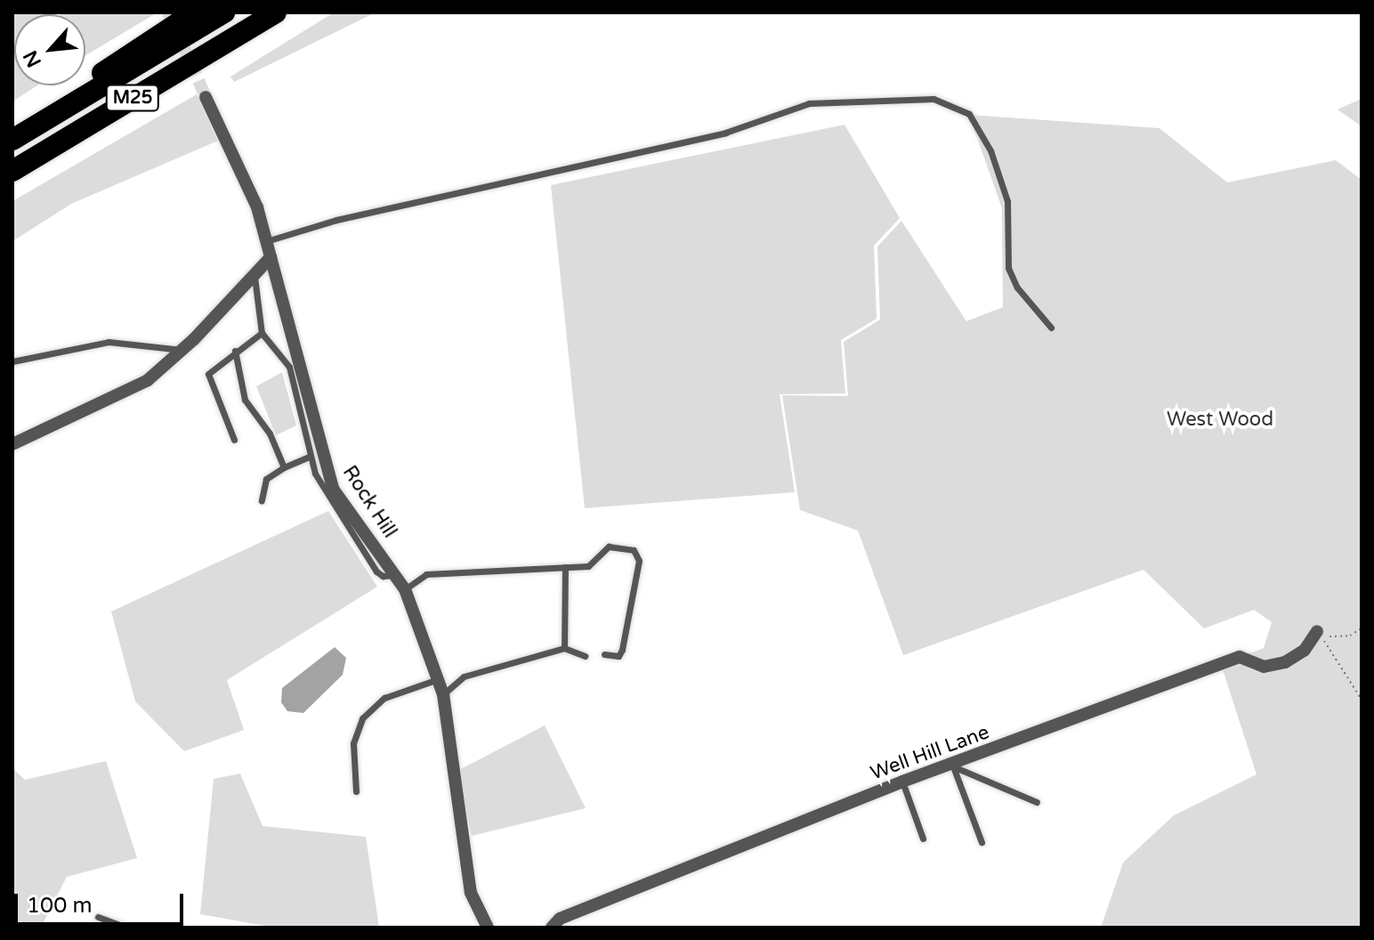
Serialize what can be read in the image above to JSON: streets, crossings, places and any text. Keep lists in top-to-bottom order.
{
  "streets": {
    "highway": ["M25"],
    "street": ["Rock Hill", "Well Hill Lane"]
  },
  "parks": ["West Wood"],
  "scale_bar": "100 m",
  "north": "bottom left"
}
